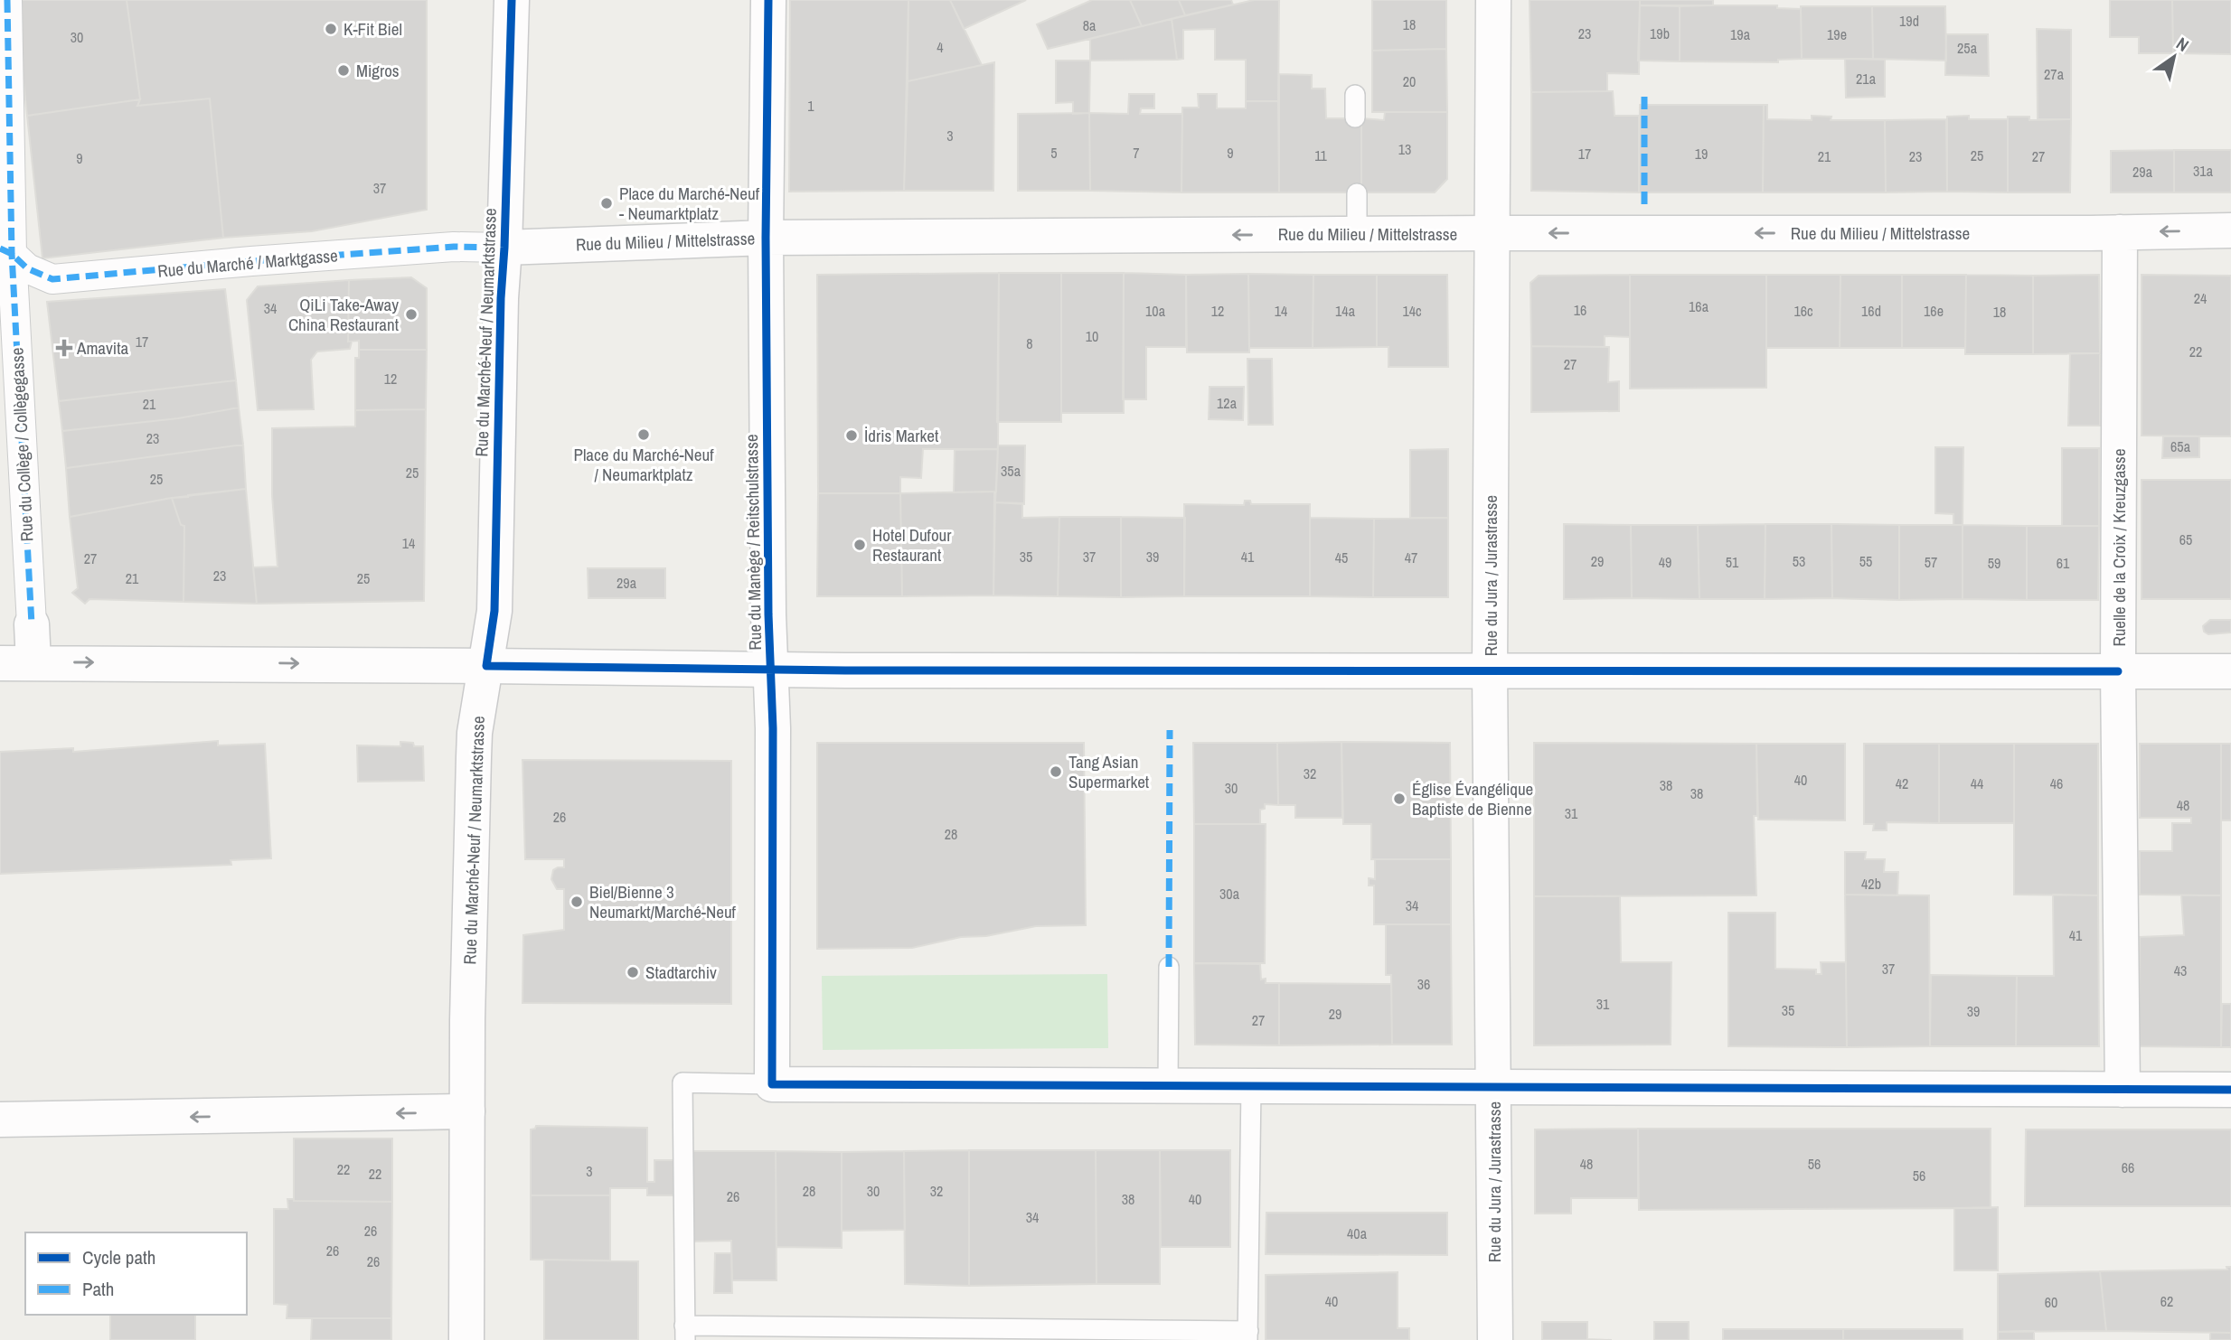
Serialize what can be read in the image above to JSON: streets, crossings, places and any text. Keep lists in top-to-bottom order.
{
  "streets": {
    "street": [
      "Rue du Milieu / Mittelstrasse",
      "Rue du Marché / Marktgasse",
      "Rue du Marché-Neuf / Neumarktstrasse",
      "Rue du Collège / Collègegasse",
      "Rue du Manège / Reitschulstrasse",
      "Ruelle de la Croix / Kreuzgasse",
      "Rue du Jura / Jurastrasse"
    ]
  },
  "crossings": [
    ["Rue du Milieu / Mittelstrasse", "Rue du Marché / Marktgasse"],
    ["Rue du Milieu / Mittelstrasse", "Rue du Marché-Neuf / Neumarktstrasse"],
    ["Rue du Milieu / Mittelstrasse", "Rue du Manège / Reitschulstrasse"],
    ["Rue du Milieu / Mittelstrasse", "Ruelle de la Croix / Kreuzgasse"],
    ["Rue du Milieu / Mittelstrasse", "Rue du Jura / Jurastrasse"],
    ["Rue du Marché / Marktgasse", "Rue du Marché-Neuf / Neumarktstrasse"],
    ["Rue du Marché / Marktgasse", "Rue du Collège / Collègegasse"]
  ],
  "one_way": ["Rue du Milieu / Mittelstrasse"],
  "places": {
    "other": [
      "K-Fit Biel",
      "Migros",
      "Place du Marché-Neuf - Neumarktplatz",
      "QiLi Take-Away China Restaurant",
      "Place du Marché-Neuf / Neumarktplatz",
      "İdris Market",
      "Hotel Dufour Restaurant",
      "Tang Asian Supermarket",
      "Église Évangélique Baptiste de Bienne",
      "Biel/Bienne 3 Neumarkt/Marché-Neuf",
      "Stadtarchiv"
    ],
    "health": ["Amavita"]
  },
  "house_numbers": [
    "19d",
    "18",
    "8a",
    "23",
    "19b",
    "19a",
    "19e",
    "30",
    "4",
    "25a",
    "27a",
    "21a",
    "20",
    "1",
    "3",
    "13",
    "5",
    "7",
    "9",
    "17",
    "19",
    "11",
    "25",
    "21",
    "23",
    "27",
    "9",
    "31a",
    "29a",
    "37",
    "24",
    "16a",
    "34",
    "16",
    "10a",
    "12",
    "14",
    "14a",
    "14c",
    "16c",
    "16d",
    "16e",
    "18",
    "10",
    "17",
    "8",
    "22",
    "27",
    "12",
    "12a",
    "21",
    "23",
    "65a",
    "35a",
    "25",
    "25",
    "65",
    "14",
    "35",
    "37",
    "39",
    "41",
    "45",
    "47",
    "27",
    "29",
    "53",
    "55",
    "49",
    "51",
    "57",
    "59",
    "61",
    "23",
    "21",
    "25",
    "29a",
    "32",
    "40",
    "42",
    "44",
    "46",
    "38",
    "30",
    "38",
    "48",
    "31",
    "26",
    "28",
    "42b",
    "30a",
    "34",
    "41",
    "37",
    "43",
    "36",
    "31",
    "35",
    "39",
    "29",
    "27",
    "48",
    "56",
    "66",
    "22",
    "3",
    "22",
    "56",
    "28",
    "30",
    "32",
    "26",
    "38",
    "40",
    "34",
    "26",
    "40a",
    "26",
    "26",
    "40",
    "62",
    "60"
  ],
  "legend": ["Cycle path", "Path"],
  "north": "top right"
}
